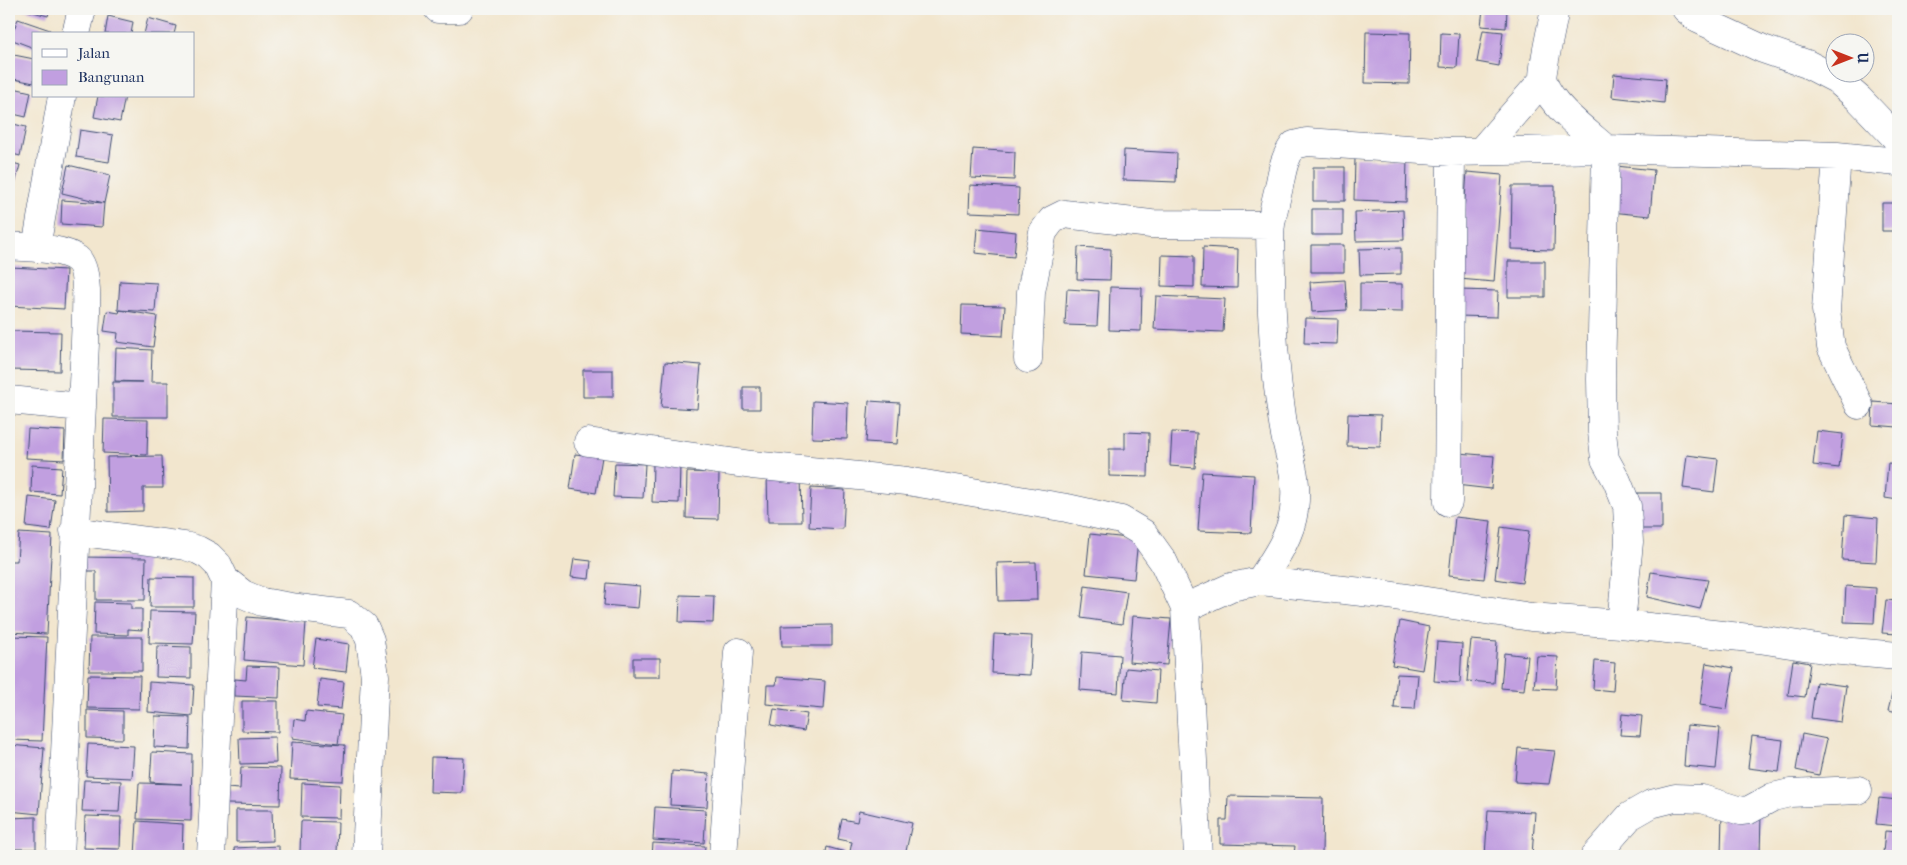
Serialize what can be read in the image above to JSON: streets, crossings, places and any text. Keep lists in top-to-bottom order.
{
  "legend": ["Jalan", "Bangunan"],
  "north": "right"
}
